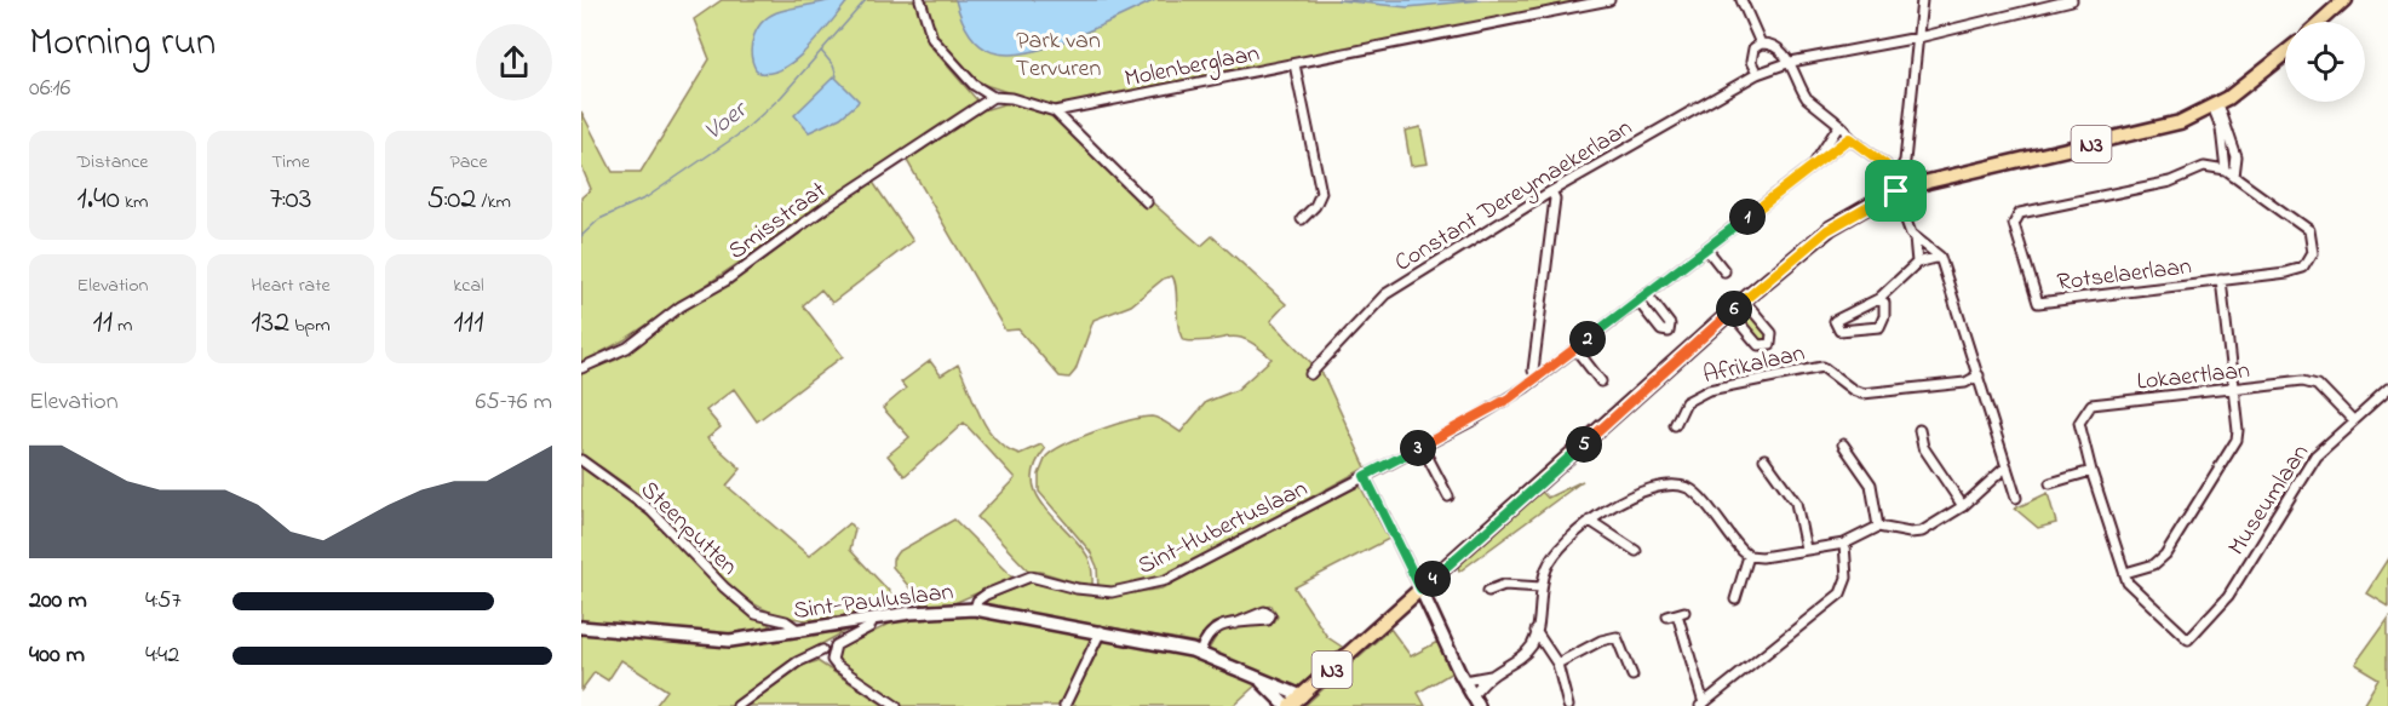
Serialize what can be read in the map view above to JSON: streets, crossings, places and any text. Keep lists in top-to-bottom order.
{
  "streets": {
    "main road": ["N3"],
    "street": [
      "Molenberglaan",
      "Constant Dereymaekerlaan",
      "Smisstraat",
      "Rotselaerlaan",
      "Afrikalaan",
      "Lokaertlaan",
      "Museumlaan",
      "Sint-Hubertuslaan",
      "Steenputten",
      "Sint-Pauluslaan"
    ]
  },
  "crossings": [
    ["N3", "Sint-Pauluslaan"],
    ["Lokaertlaan", "Museumlaan"],
    ["Sint-Hubertuslaan", "Sint-Pauluslaan"],
    ["Steenputten", "Sint-Pauluslaan"]
  ],
  "water": ["Voer"],
  "parks": ["Park van Tervuren"],
  "page": {
    "heading": ["Morning run", "06:16"],
    "stats": [
      ["Distance", "1.40 km"],
      ["Time", "7:03"],
      ["Pace", "5:02 /km"],
      ["Elevation", "11 m"],
      ["Heart rate", "132 bpm"],
      ["kcal", "111"]
    ],
    "pins": [
      "1",
      "6",
      "2",
      "5",
      "3",
      "4"
    ],
    "chart": ["Elevation", "65–76 m"],
    "list": [
      {
        "name": "200 m",
        "note": "4:57"
      },
      {
        "name": "400 m",
        "note": "4:42"
      }
    ]
  }
}
